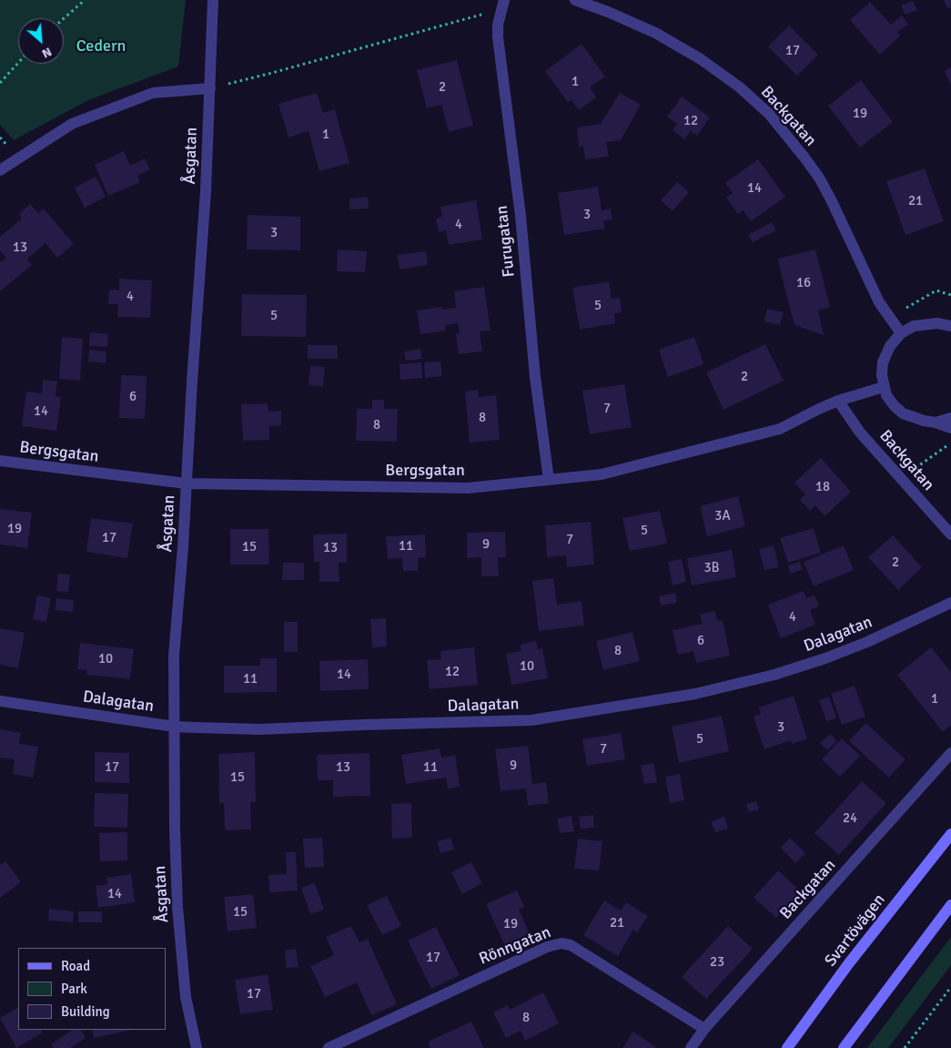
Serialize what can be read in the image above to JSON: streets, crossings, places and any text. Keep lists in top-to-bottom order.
{
  "streets": {
    "main road": ["Svartövägen"],
    "street": [
      "Backgatan",
      "Åsgatan",
      "Furugatan",
      "Bergsgatan",
      "Dalagatan",
      "Rönngatan"
    ]
  },
  "crossings": [
    ["Backgatan", "Bergsgatan"],
    ["Backgatan", "Rönngatan"],
    ["Åsgatan", "Bergsgatan"],
    ["Åsgatan", "Dalagatan"],
    ["Furugatan", "Bergsgatan"]
  ],
  "parks": ["Cedern"],
  "house_numbers": [
    "17",
    "1",
    "2",
    "19",
    "12",
    "1",
    "14",
    "21",
    "3",
    "4",
    "3",
    "13",
    "16",
    "4",
    "5",
    "5",
    "2",
    "6",
    "7",
    "14",
    "8",
    "8",
    "18",
    "3A",
    "19",
    "5",
    "17",
    "7",
    "9",
    "11",
    "15",
    "13",
    "2",
    "3B",
    "4",
    "6",
    "8",
    "10",
    "10",
    "12",
    "14",
    "11",
    "1",
    "3",
    "5",
    "7",
    "9",
    "17",
    "13",
    "11",
    "15",
    "24",
    "14",
    "15",
    "21",
    "19",
    "17",
    "23",
    "17",
    "8"
  ],
  "legend": ["Road", "Park", "Building"],
  "north": "bottom right"
}
